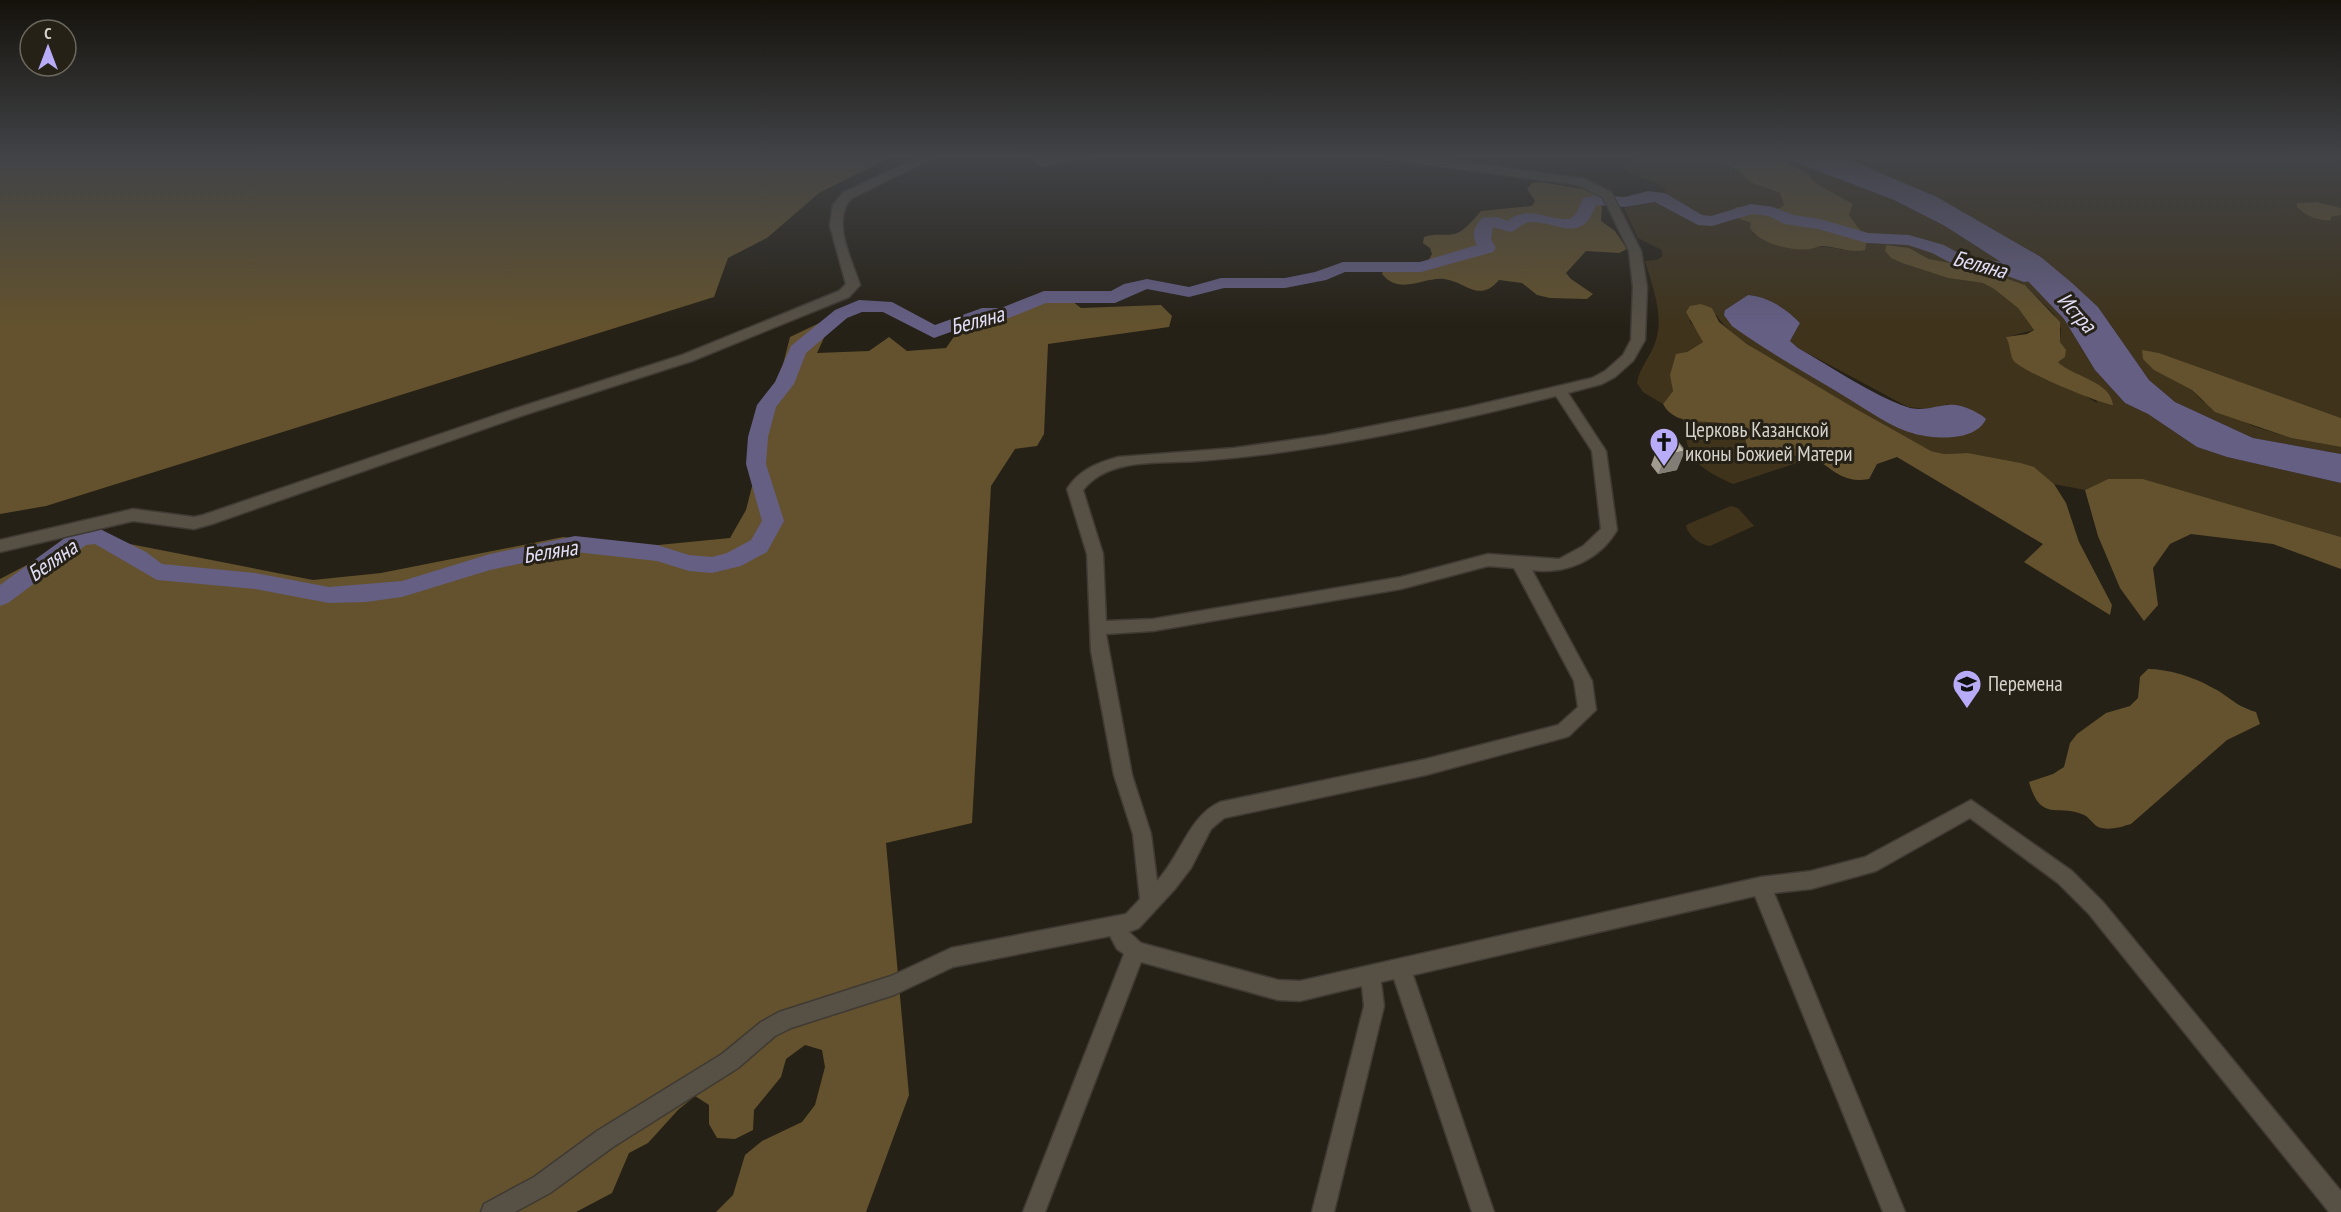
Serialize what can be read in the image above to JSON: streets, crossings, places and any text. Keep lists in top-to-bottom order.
{
  "water": ["Беляна", "Истра"],
  "places": {
    "church": ["Церковь Казанской иконы Божией Матери"],
    "school or university": ["Перемена"]
  },
  "north": "top"
}
